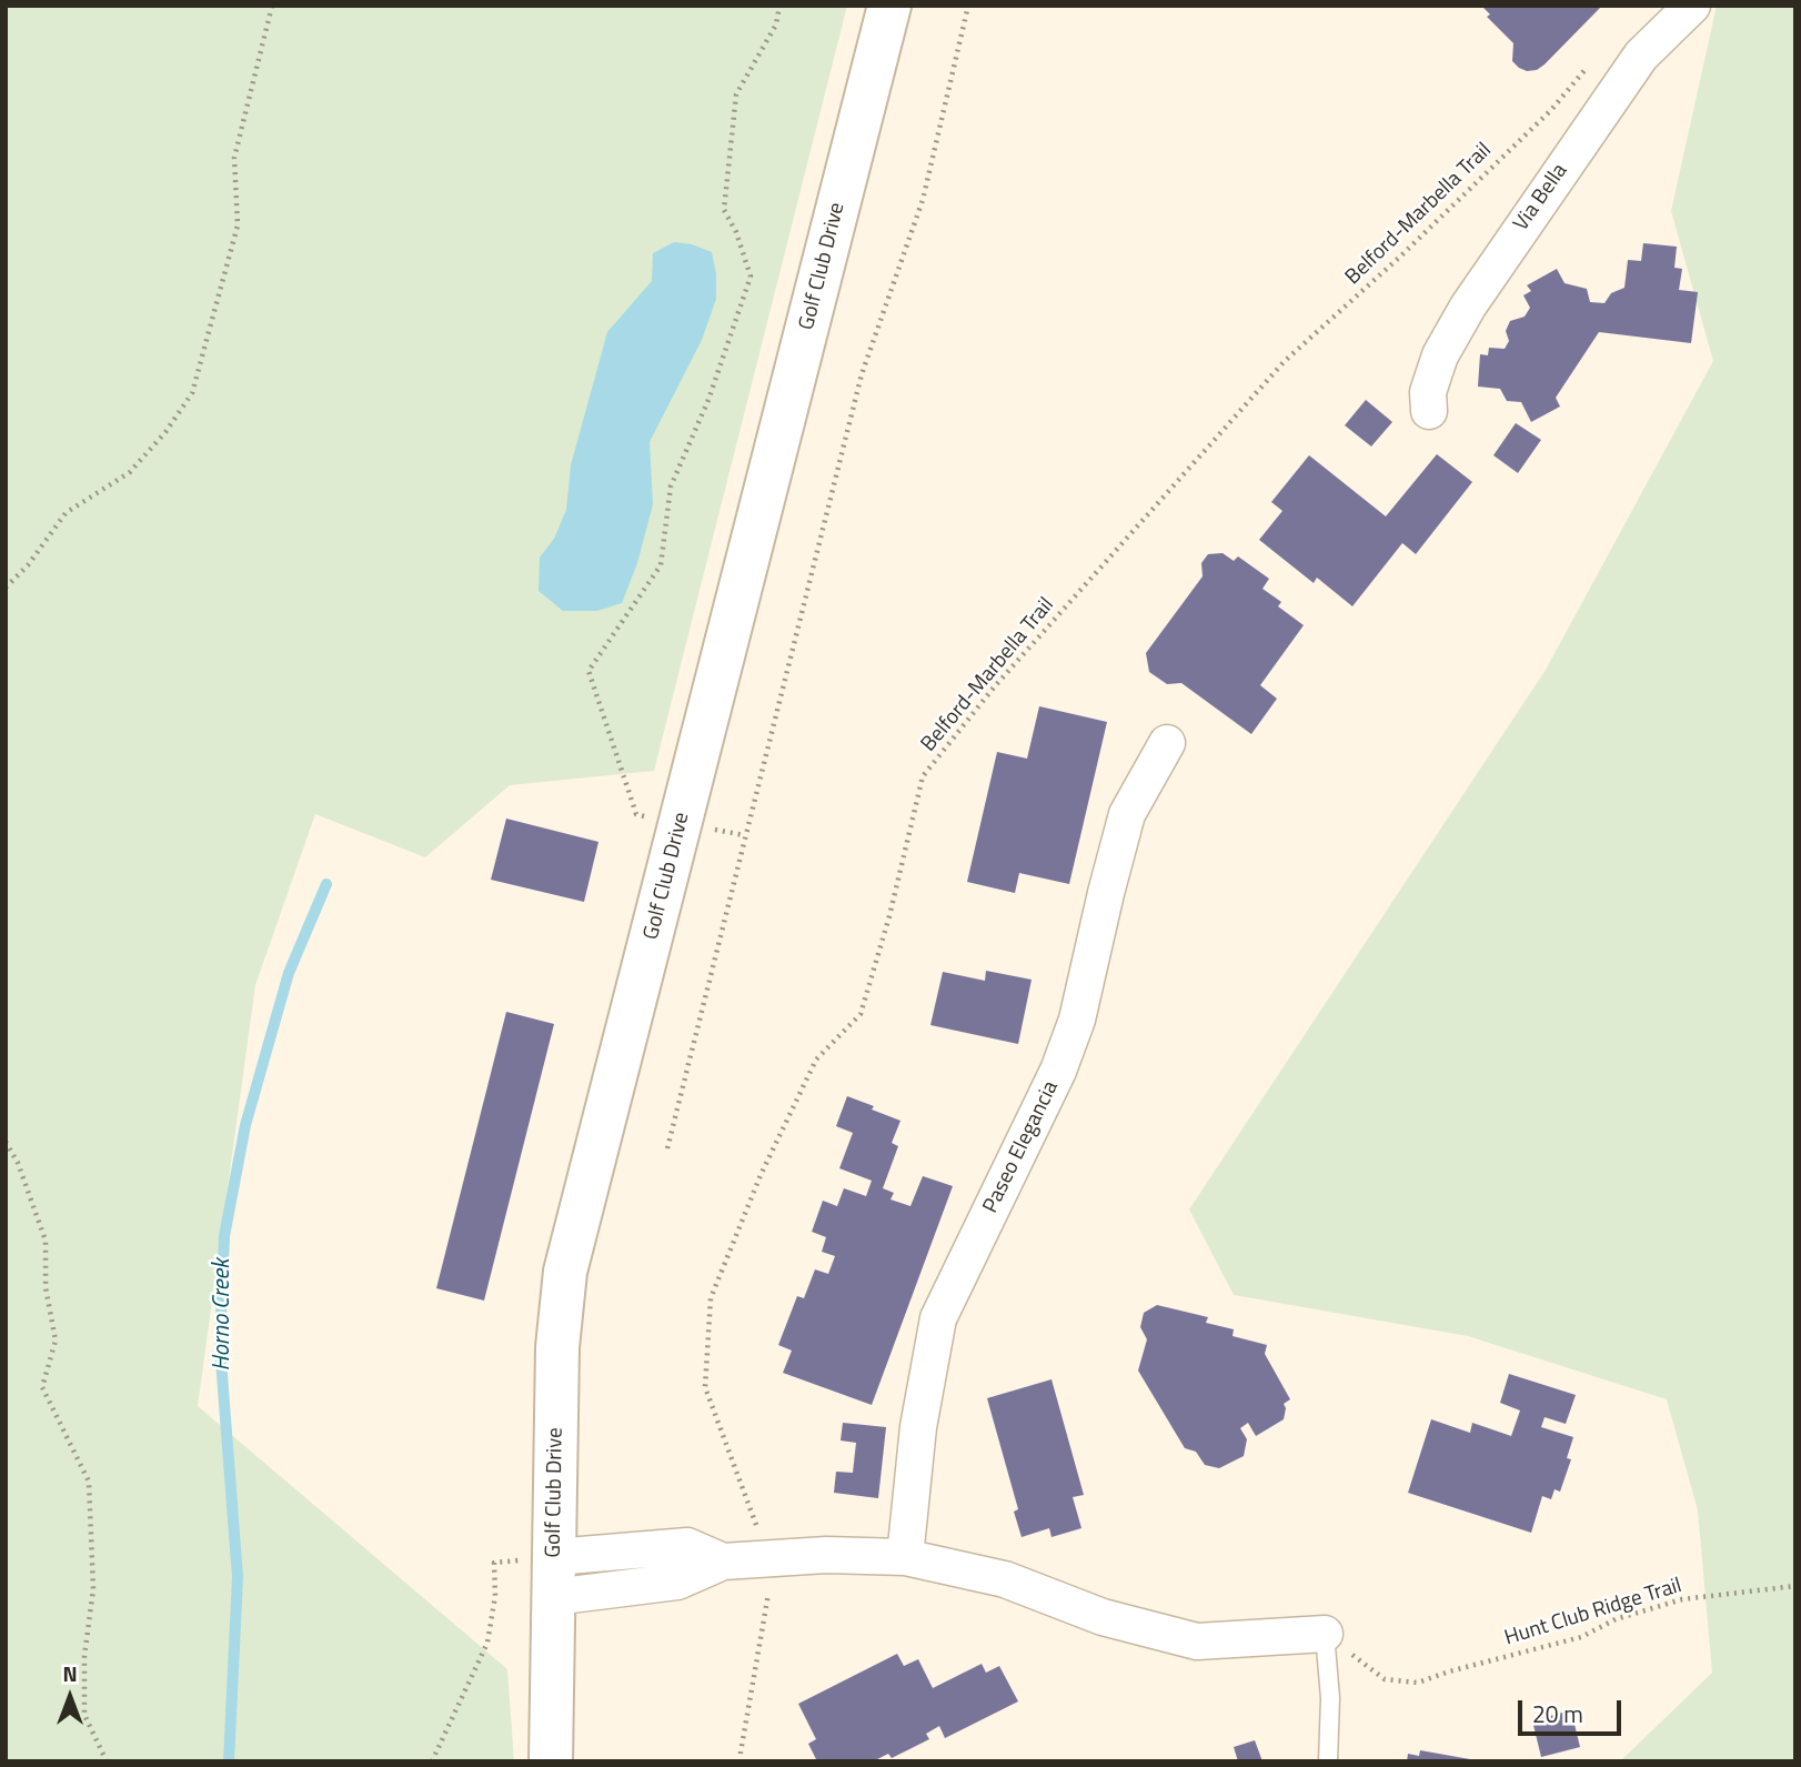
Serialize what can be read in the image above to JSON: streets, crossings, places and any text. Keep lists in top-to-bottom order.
{
  "streets": {
    "street": ["Via Bella", "Golf Club Drive", "Paseo Elegancia"],
    "path": ["Belford-Marbella Trail", "Hunt Club Ridge Trail"]
  },
  "water": ["Horno Creek"],
  "scale_bar": "20 m",
  "north": "top"
}
